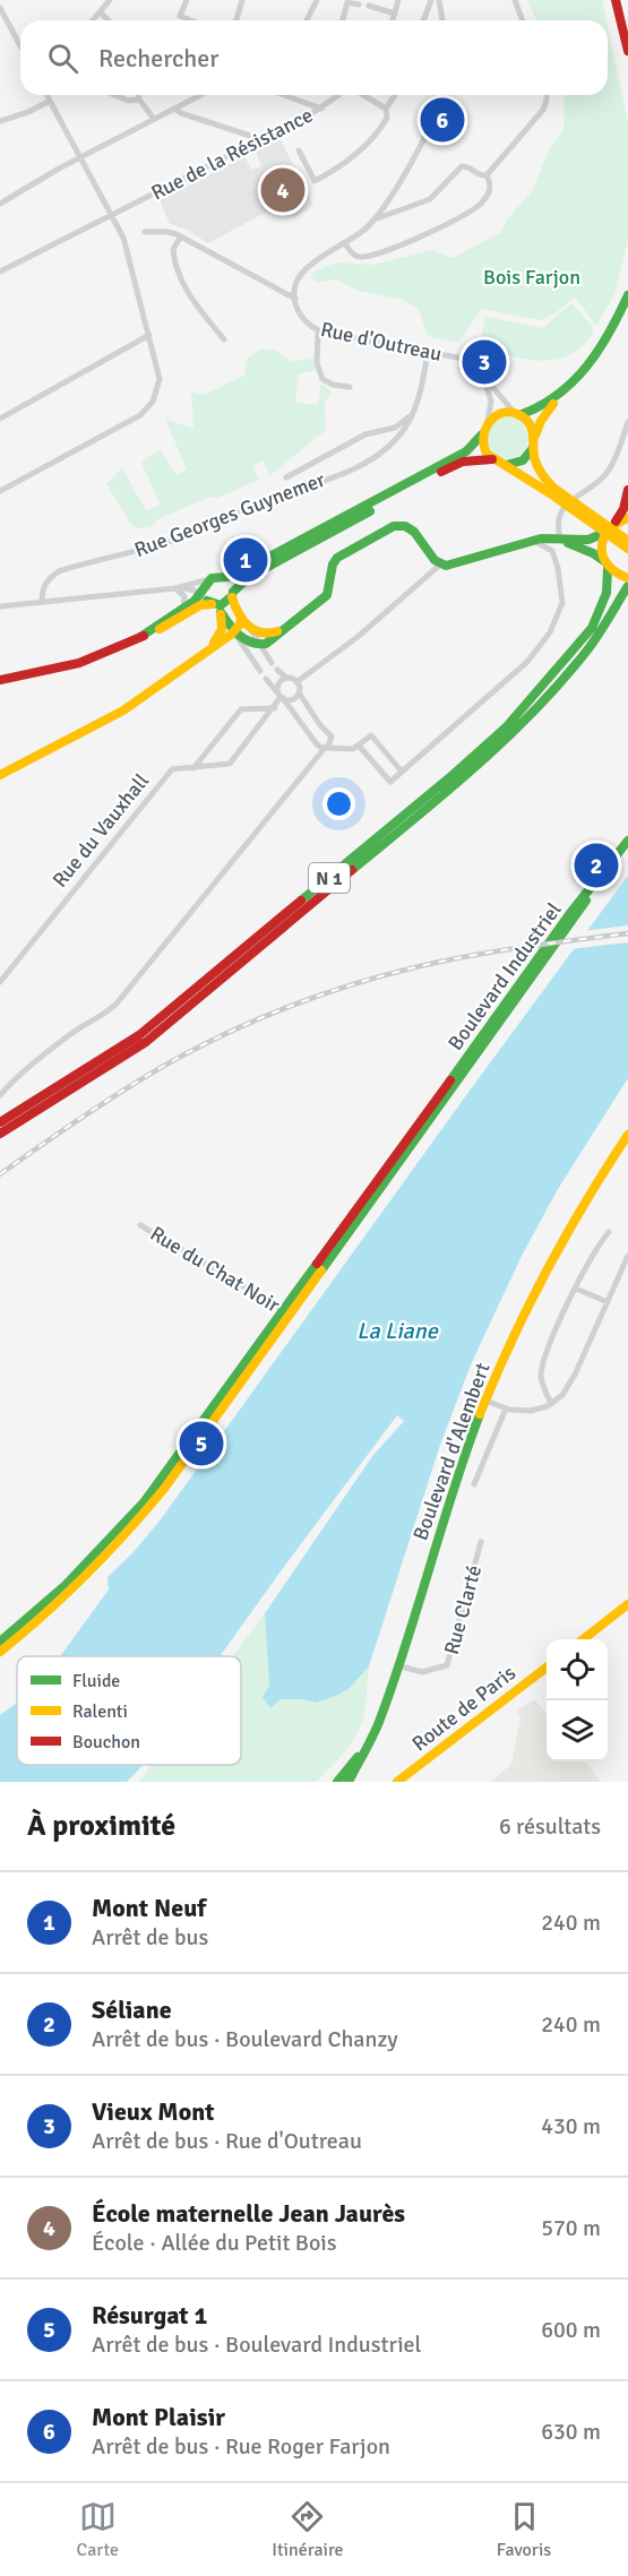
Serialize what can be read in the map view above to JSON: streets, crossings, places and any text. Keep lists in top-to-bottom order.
{
  "streets": {
    "main road": [
      "N 1",
      "Boulevard Industriel",
      "Boulevard d'Alembert",
      "Route de Paris"
    ],
    "street": [
      "Rue de la Résistance",
      "Rue d'Outreau",
      "Rue Georges Guynemer",
      "Rue du Vauxhall",
      "Rue du Chat Noir",
      "Rue Clarté"
    ]
  },
  "crossings": [
    ["Rue d'Outreau", "Rue Georges Guynemer"],
    ["Boulevard Industriel", "Rue du Chat Noir"],
    ["Boulevard d'Alembert", "Rue Clarté"]
  ],
  "water": ["La Liane"],
  "parks": ["Bois Farjon"],
  "legend": ["Fluide", "Ralenti", "Bouchon"],
  "page": {
    "search": "Rechercher",
    "pins": [
      "6",
      "4",
      "3",
      "1",
      "2",
      "5"
    ],
    "heading": ["À proximité", "6 résultats"],
    "list": [
      {
        "mark": "1",
        "name": "Mont Neuf",
        "note": "Arrêt de bus",
        "value": "240 m"
      },
      {
        "mark": "2",
        "name": "Séliane",
        "note": "Arrêt de bus · Boulevard Chanzy",
        "value": "240 m"
      },
      {
        "mark": "3",
        "name": "Vieux Mont",
        "note": "Arrêt de bus · Rue d'Outreau",
        "value": "430 m"
      },
      {
        "mark": "4",
        "name": "École maternelle Jean Jaurès",
        "note": "École · Allée du Petit Bois",
        "value": "570 m"
      },
      {
        "mark": "5",
        "name": "Résurgat 1",
        "note": "Arrêt de bus · Boulevard Industriel",
        "value": "600 m"
      },
      {
        "mark": "6",
        "name": "Mont Plaisir",
        "note": "Arrêt de bus · Rue Roger Farjon",
        "value": "630 m"
      }
    ],
    "nav": ["Carte", "Itinéraire", "Favoris"]
  }
}
